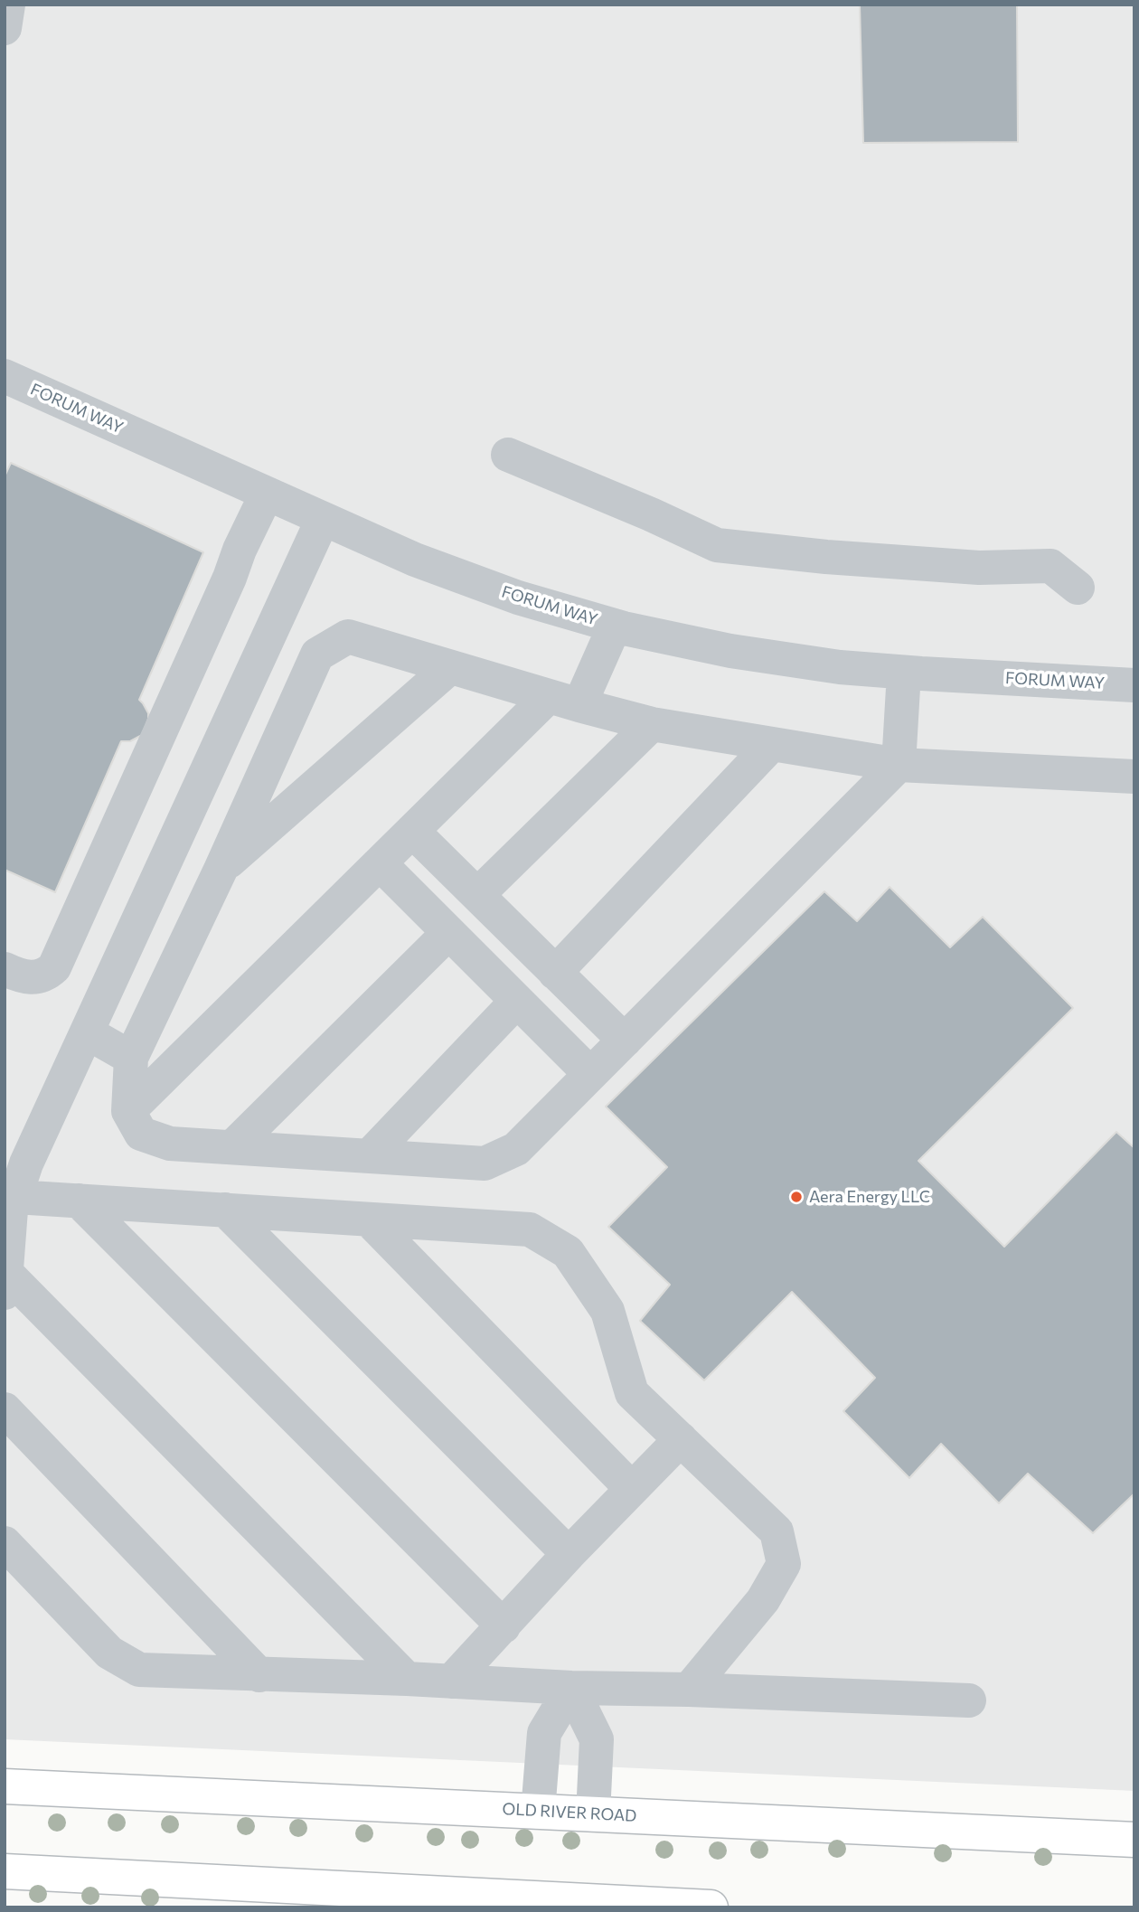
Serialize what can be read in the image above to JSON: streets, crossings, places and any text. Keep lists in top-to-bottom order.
{
  "streets": {
    "main road": ["OLD RIVER ROAD"],
    "street": ["FORUM WAY"]
  },
  "places": ["Aera Energy LLC"]
}
